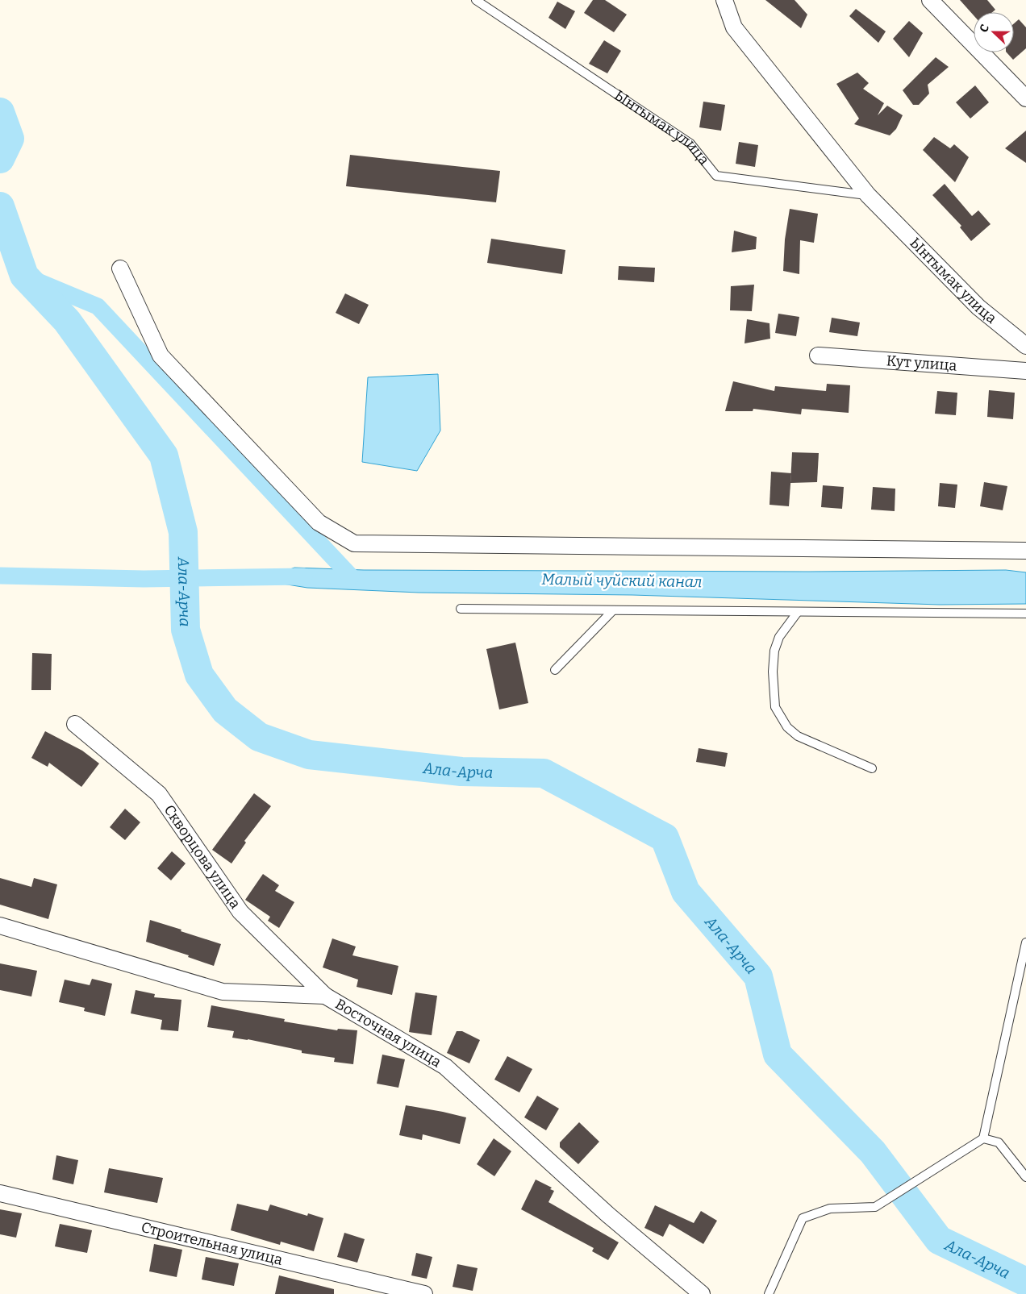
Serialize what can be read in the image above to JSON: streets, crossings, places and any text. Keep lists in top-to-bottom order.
{
  "streets": {
    "street": [
      "Ынтымак улица",
      "Кут улица",
      "Скворцова улица",
      "Восточная улица",
      "Строительная улица"
    ]
  },
  "crossings": [
    ["Скворцова улица", "Восточная улица"]
  ],
  "water": ["Малый чуйский канал", "Ала-Арча"],
  "north": "left"
}
